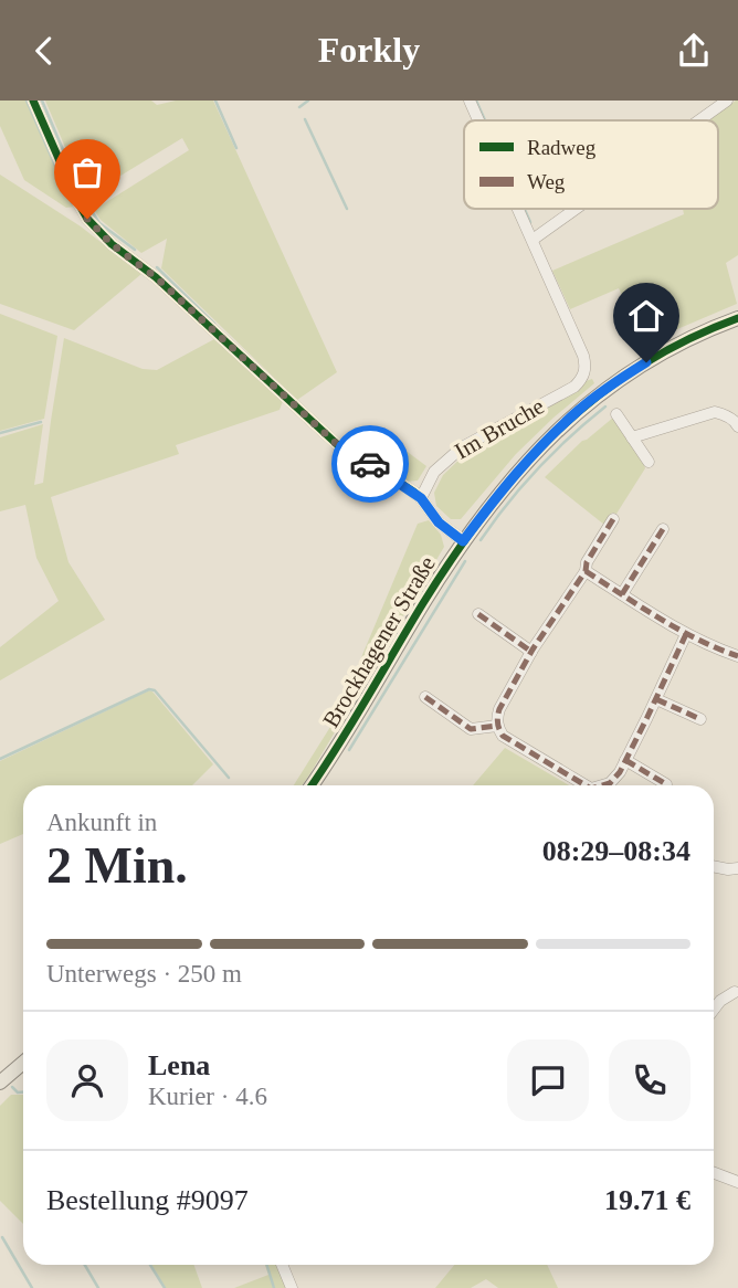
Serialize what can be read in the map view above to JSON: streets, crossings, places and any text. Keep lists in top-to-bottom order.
{
  "streets": {
    "main road": ["Brockhagener Straße"],
    "street": ["Im Bruche"]
  },
  "legend": ["Radweg", "Weg"],
  "page": {
    "header": "Forkly",
    "heading": ["2 Min.", "Ankunft in", "08:29–08:34"],
    "panel": [
      "Lena",
      "Kurier · 4.6",
      "Bestellung #9097",
      "19.71 €"
    ],
    "bar": "Unterwegs · 250 m"
  }
}
